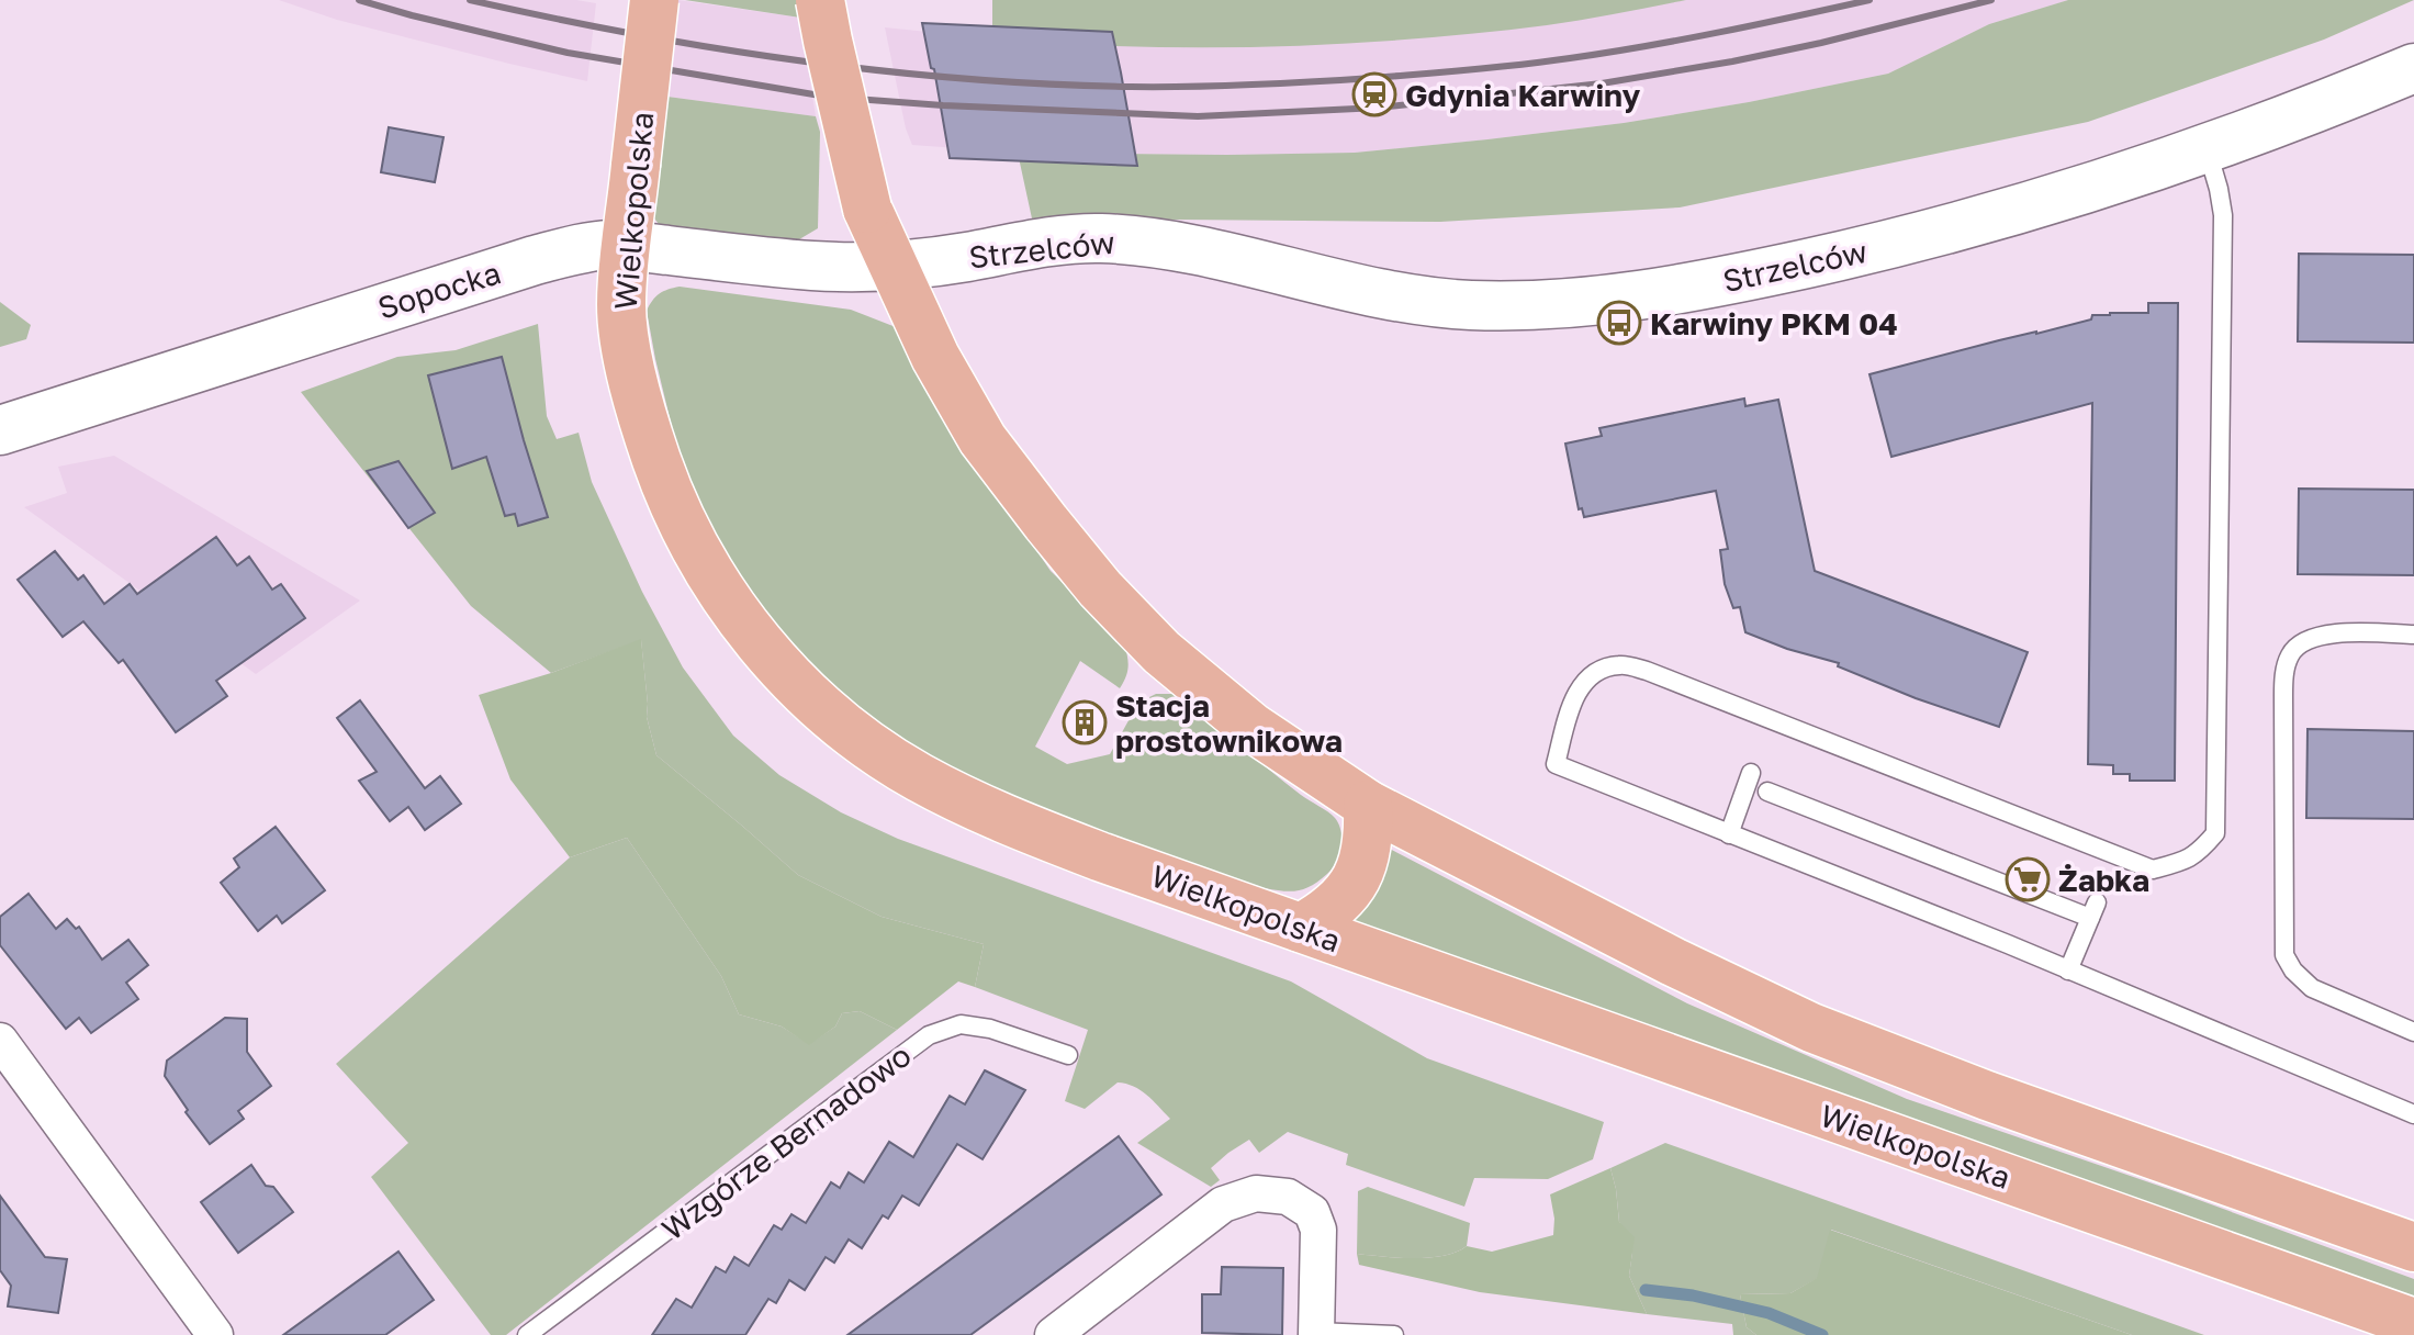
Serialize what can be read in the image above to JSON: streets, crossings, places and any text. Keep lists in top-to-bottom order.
{
  "streets": {
    "main road": ["Wielkopolska"],
    "street": ["Strzelców", "Sopocka"],
    "lane": ["Wzgórze Bernadowo"]
  },
  "crossings": [
    ["Wielkopolska", "Sopocka"],
    ["Strzelców", "Sopocka"]
  ],
  "places": {
    "station": ["Gdynia Karwiny"],
    "bus stop": ["Karwiny PKM 04"],
    "building": ["Stacja prostownikowa"],
    "supermarket": ["Żabka"]
  }
}
